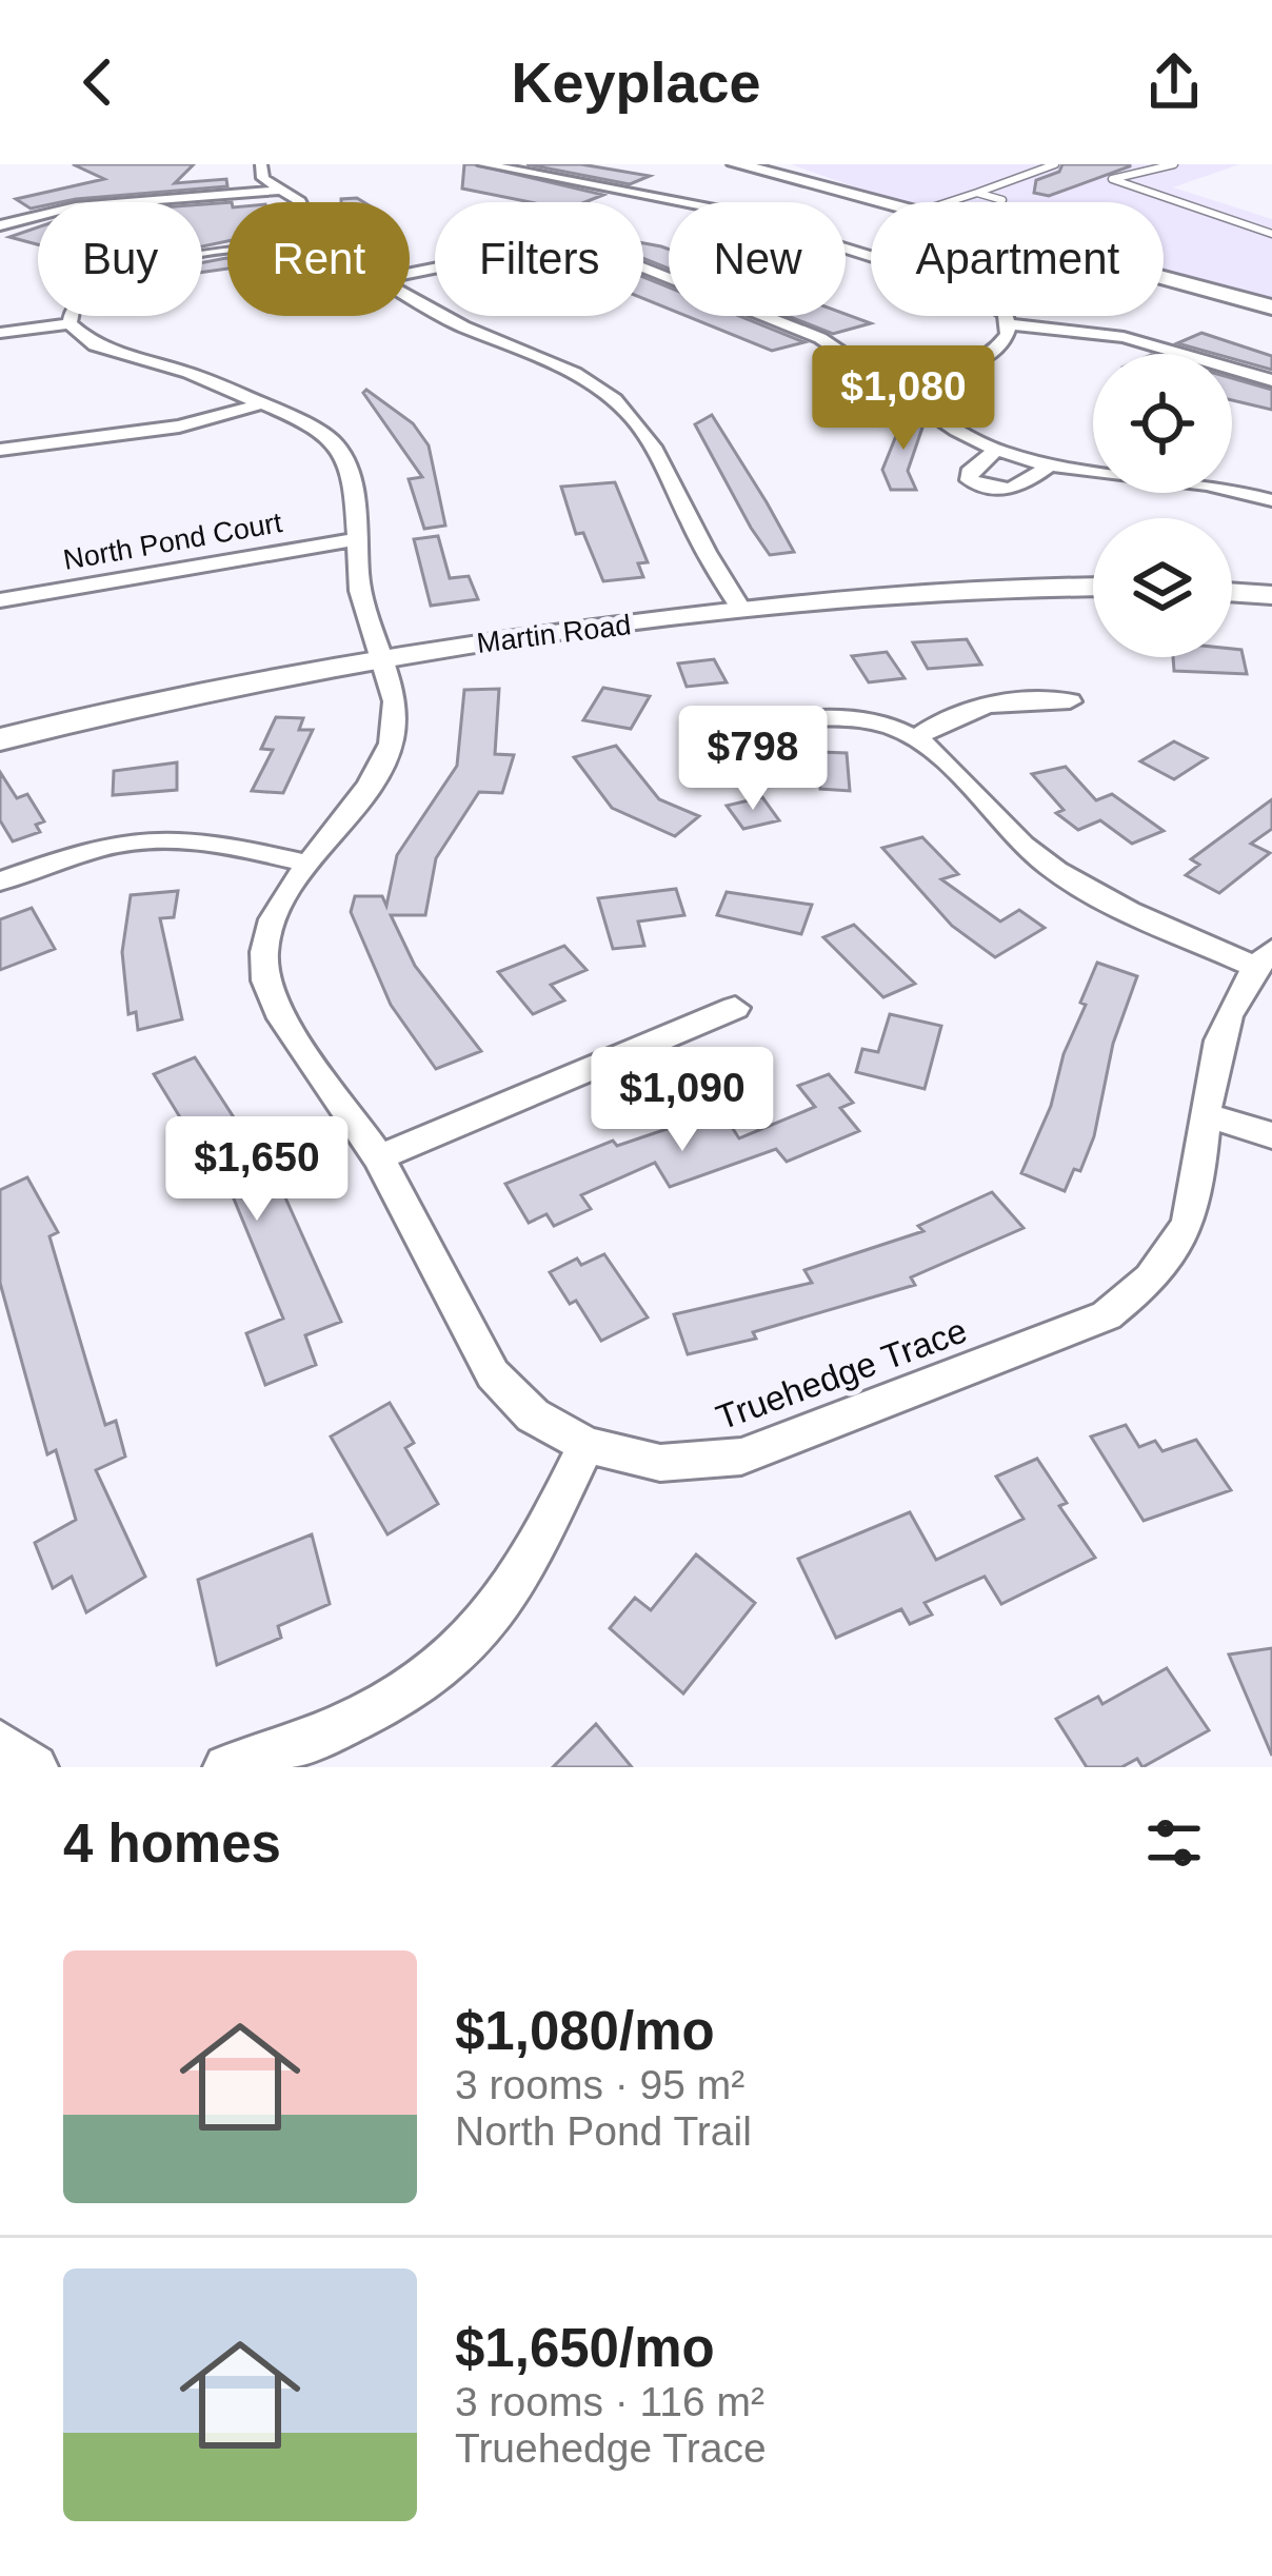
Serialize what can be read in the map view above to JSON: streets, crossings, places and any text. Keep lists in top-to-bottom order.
{
  "streets": {
    "street": ["North Pond Court", "Martin Road", "Truehedge Trace"]
  },
  "crossings": [
    ["North Pond Court", "Truehedge Trace"],
    ["Martin Road", "Truehedge Trace"]
  ],
  "page": {
    "header": "Keyplace",
    "chip": [
      "Buy",
      "Rent",
      "Filters",
      "New",
      "Apartment"
    ],
    "price": [
      "$1,080",
      "$798",
      "$1,090",
      "$1,650"
    ],
    "heading": "4 homes",
    "list": [
      {
        "name": "$1,080/mo",
        "note": "3 rooms · 95 m² · North Pond Trail"
      },
      {
        "name": "$1,650/mo",
        "note": "3 rooms · 116 m² · Truehedge Trace"
      }
    ]
  }
}
